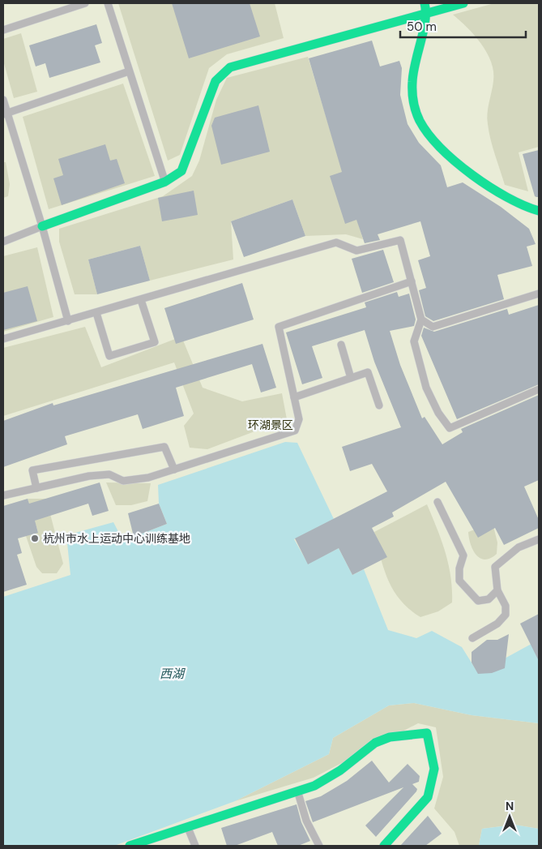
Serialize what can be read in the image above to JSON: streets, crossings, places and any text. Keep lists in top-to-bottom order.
{
  "water": ["西湖"],
  "parks": ["环湖景区"],
  "places": ["杭州市水上运动中心训练基地"],
  "scale_bar": "50 m",
  "north": "top"
}
